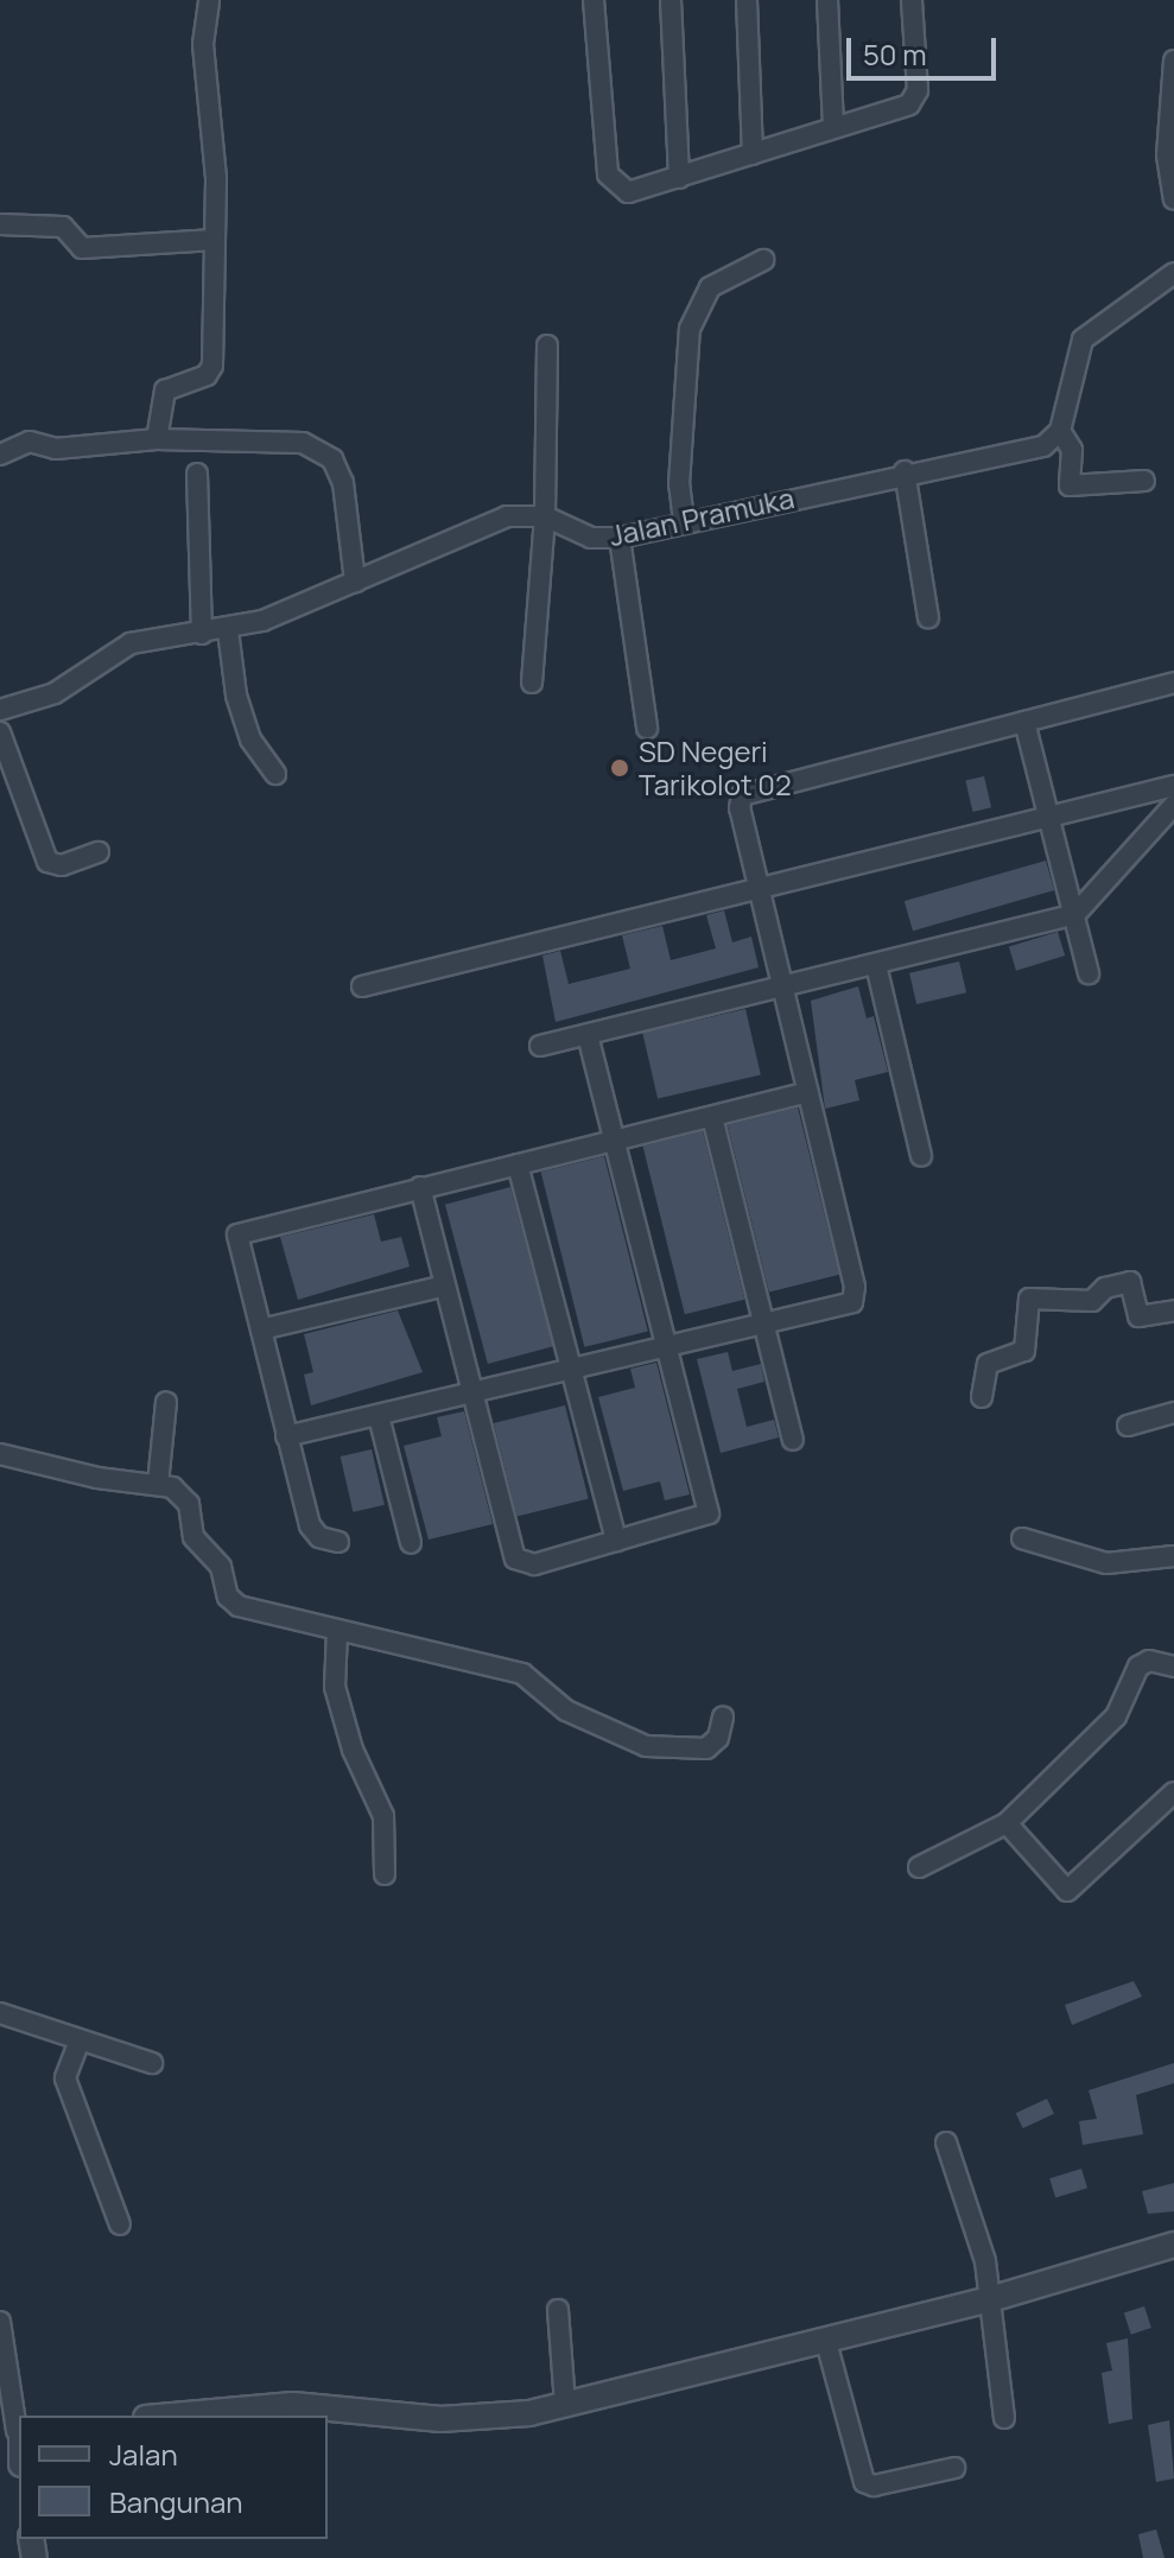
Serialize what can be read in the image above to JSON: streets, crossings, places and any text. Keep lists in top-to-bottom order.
{
  "streets": {
    "street": ["Jalan Pramuka"]
  },
  "places": ["SD Negeri Tarikolot 02"],
  "legend": ["Jalan", "Bangunan"],
  "scale_bar": "50 m"
}
